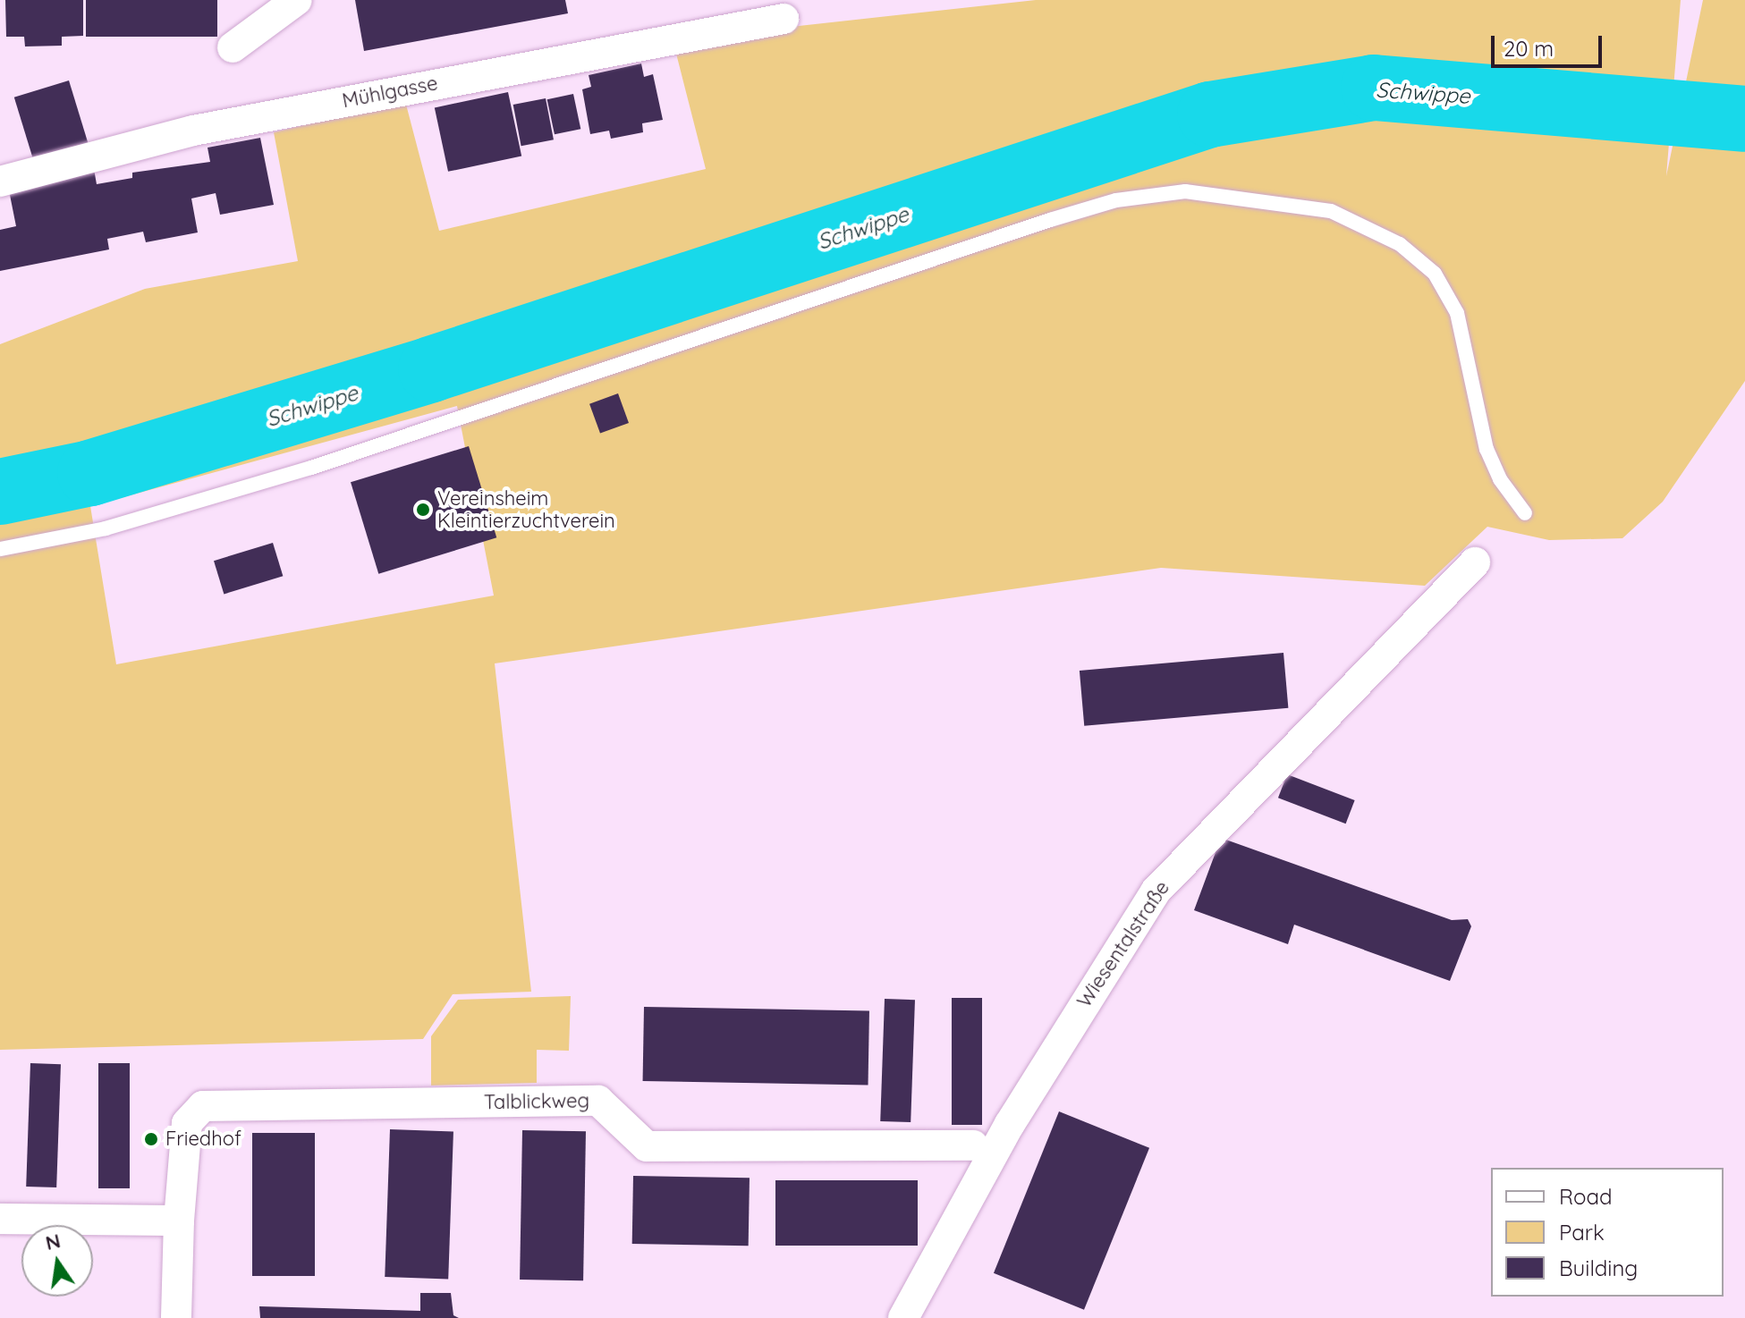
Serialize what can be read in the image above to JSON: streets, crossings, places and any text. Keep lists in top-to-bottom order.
{
  "streets": {
    "street": ["Mühlgasse", "Wiesentalstraße", "Talblickweg"]
  },
  "water": ["Schwippe"],
  "places": ["Vereinsheim Kleintierzuchtverein", "Friedhof"],
  "legend": ["Road", "Park", "Building"],
  "scale_bar": "20 m",
  "north": "top"
}
